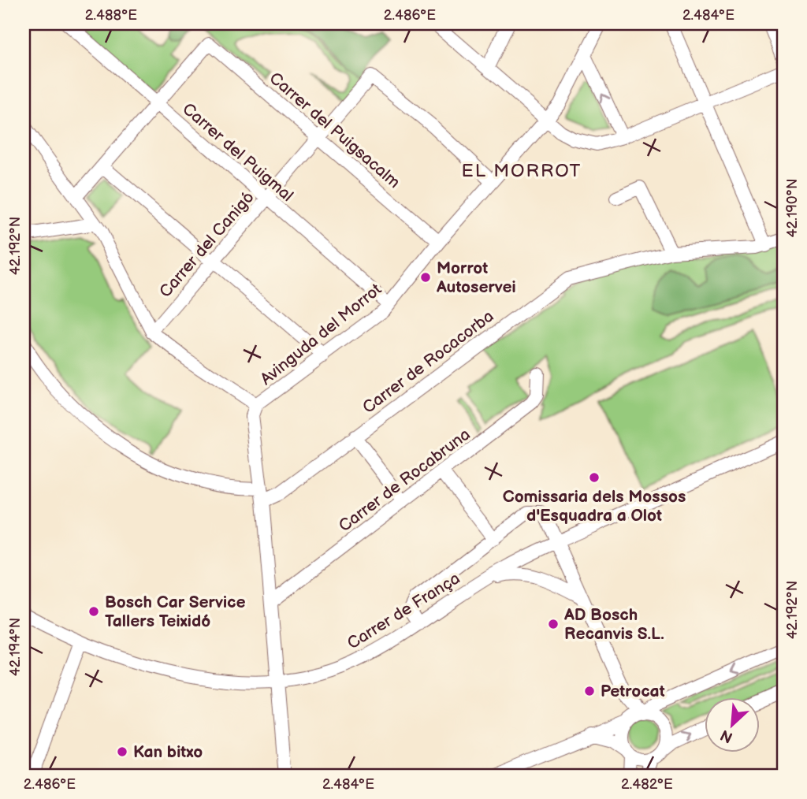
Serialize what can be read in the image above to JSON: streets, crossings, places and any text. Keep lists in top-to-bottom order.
{
  "streets": {
    "street": [
      "Carrer del Puigsacalm",
      "Carrer del Puigmal",
      "Carrer del Canigó",
      "Avinguda del Morrot",
      "Carrer de Rocacorba",
      "Carrer de Rocabruna",
      "Carrer de França"
    ]
  },
  "crossings": [
    ["Carrer del Puigsacalm", "Carrer del Puigmal"],
    ["Carrer del Puigsacalm", "Carrer del Canigó"],
    ["Carrer del Puigsacalm", "Avinguda del Morrot"],
    ["Carrer del Puigmal", "Carrer del Canigó"],
    ["Carrer del Puigmal", "Avinguda del Morrot"],
    ["Carrer del Canigó", "Avinguda del Morrot"]
  ],
  "districts": ["EL MORROT"],
  "places": [
    "Morrot Autoservei",
    "Comissaria dels Mossos d'Esquadra a Olot",
    "Bosch Car Service Tallers Teixidó",
    "AD Bosch Recanvis S.L.",
    "Petrocat",
    "Kan bitxo"
  ],
  "north": "bottom left",
  "coordinates": [
    "2.488°E",
    "2.486°E",
    "2.484°E",
    "42.190°N",
    "42.192°N",
    "42.194°N",
    "2.482°E"
  ]
}
